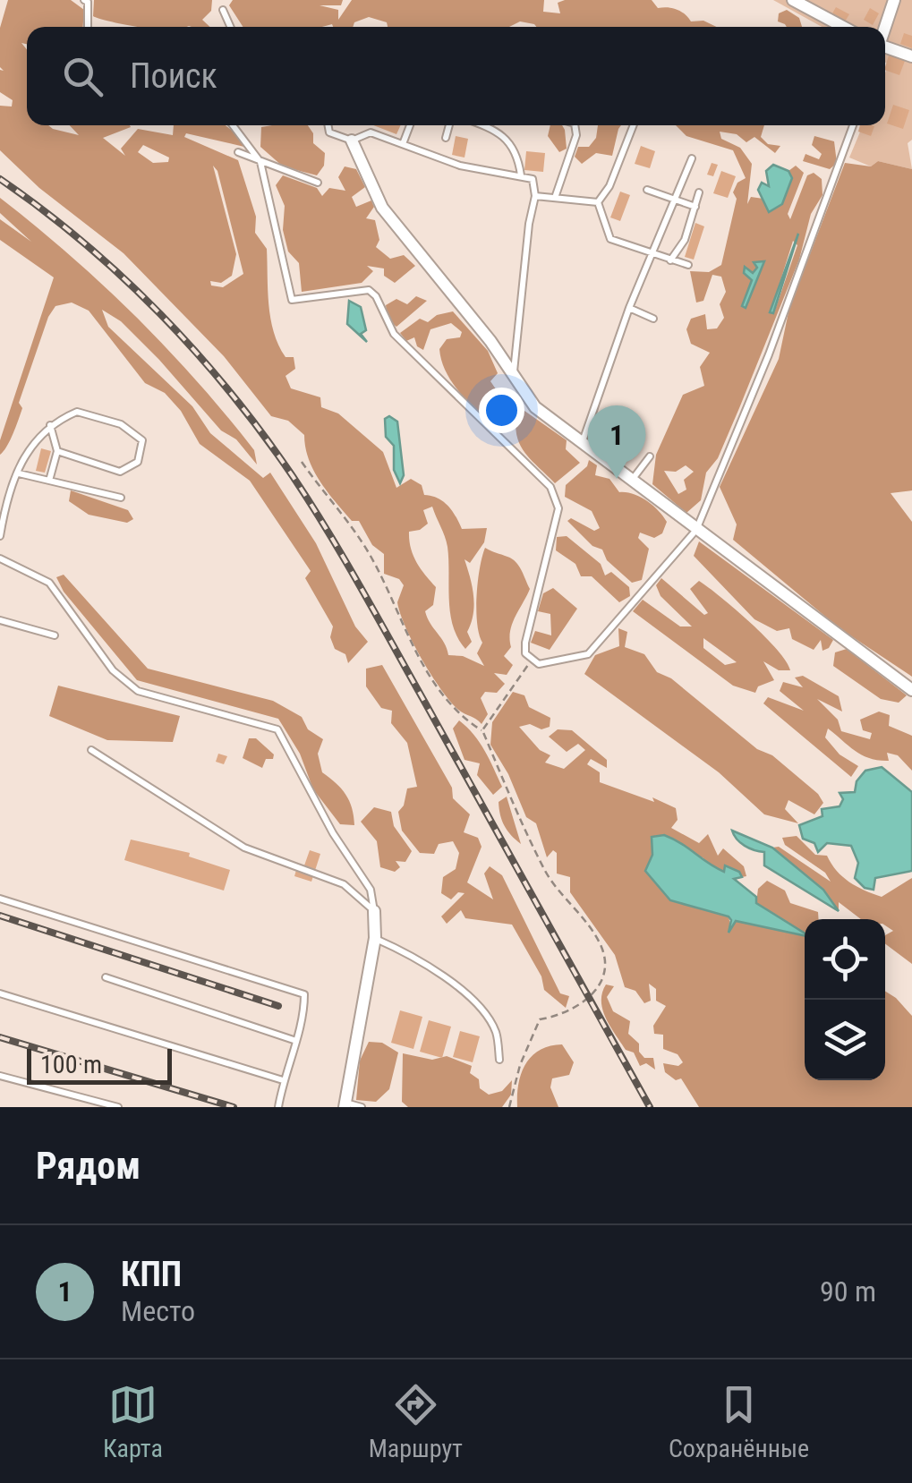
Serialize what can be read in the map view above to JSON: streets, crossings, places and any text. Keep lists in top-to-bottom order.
{
  "scale_bar": "100 m",
  "page": {
    "search": "Поиск",
    "pins": "1",
    "scale": "100 m",
    "heading": "Рядом",
    "list": [
      {
        "mark": "1",
        "name": "КПП",
        "note": "Место",
        "value": "90 m"
      }
    ],
    "nav": ["Карта", "Маршрут", "Сохранённые"]
  }
}
